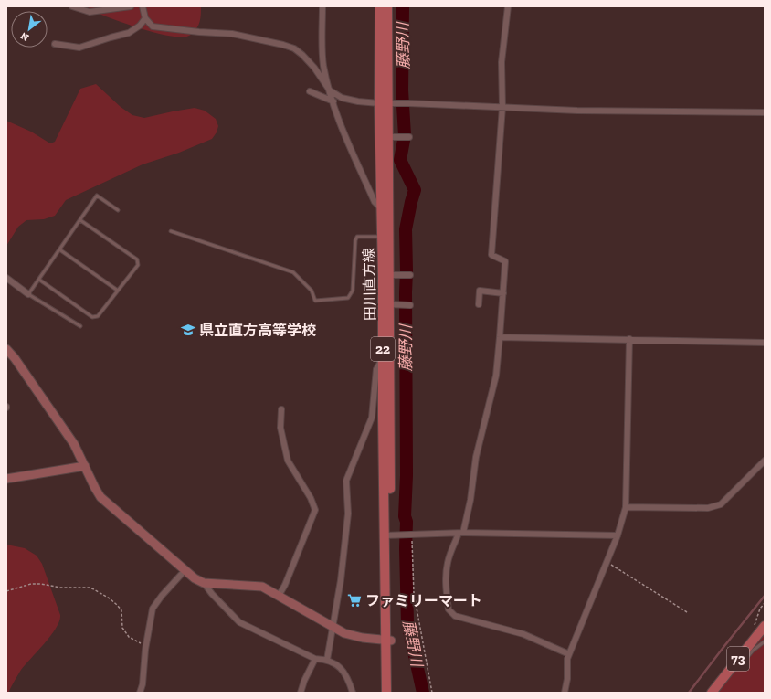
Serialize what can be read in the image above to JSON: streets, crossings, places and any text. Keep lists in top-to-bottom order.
{
  "streets": {
    "main road": ["田川直方線", "22", "73"]
  },
  "water": ["藤野川"],
  "places": {
    "school or university": ["県立直方高等学校"],
    "supermarket": ["ファミリーマート"]
  },
  "north": "bottom left"
}
